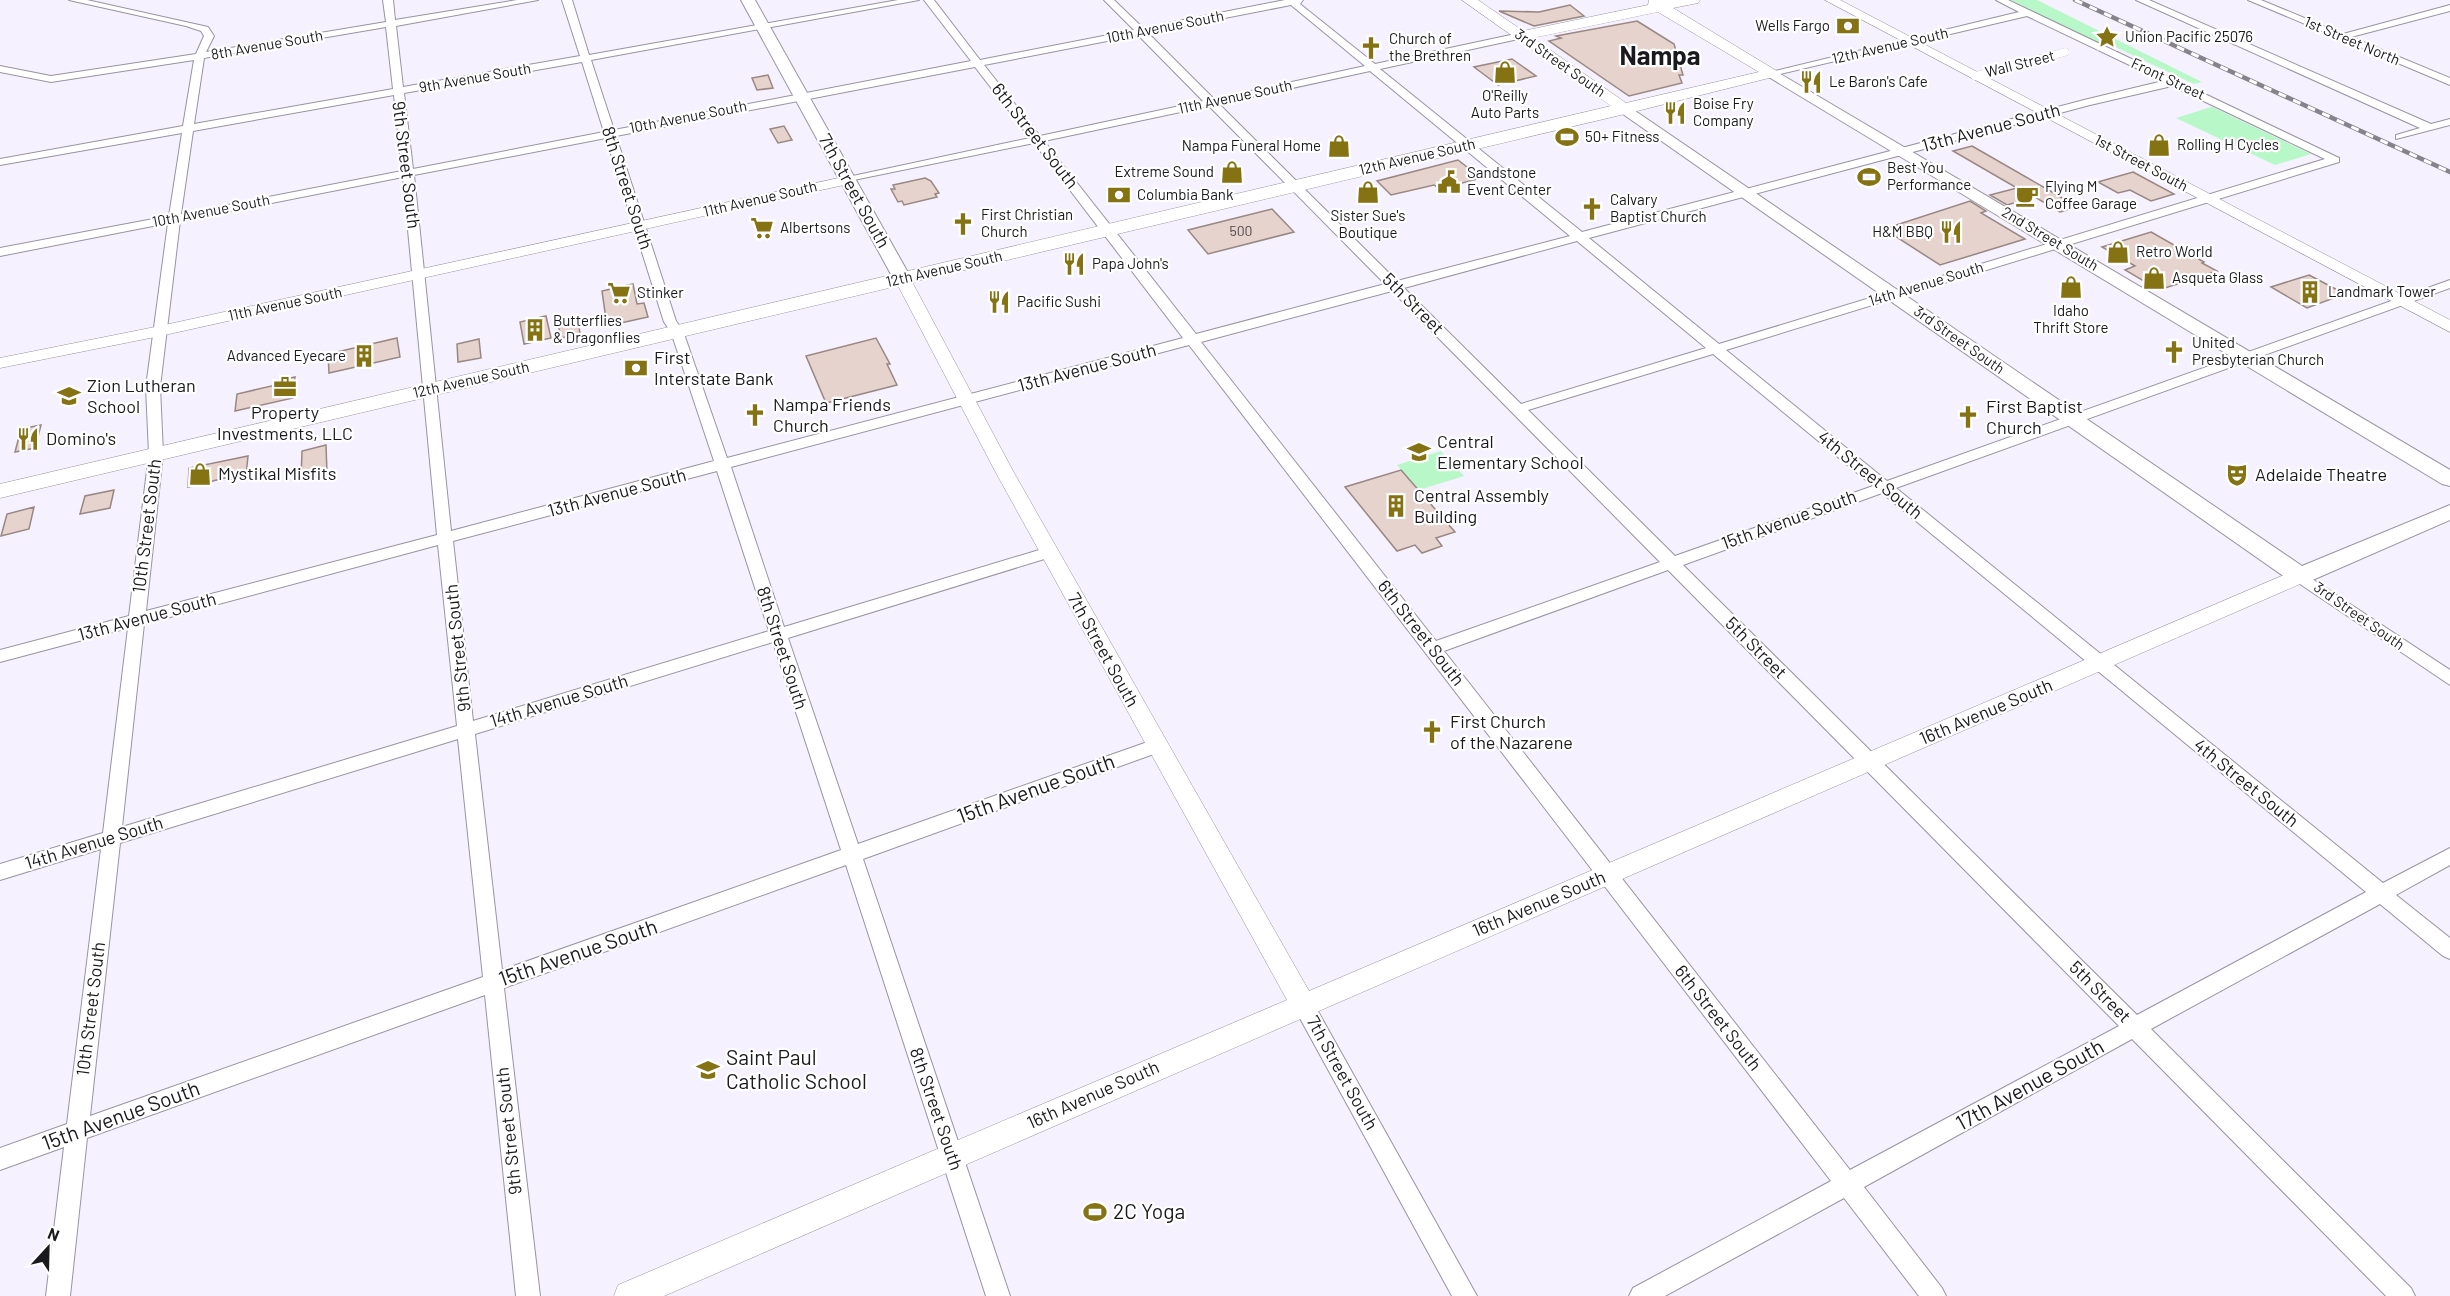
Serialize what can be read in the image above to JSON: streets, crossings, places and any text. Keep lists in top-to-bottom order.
{
  "streets": {
    "main road": [
      "12th Avenue South",
      "3rd Street South",
      "7th Street South",
      "2nd Street South",
      "16th Avenue South"
    ],
    "street": [
      "10th Avenue South",
      "1st Street North",
      "8th Avenue South",
      "Wall Street",
      "9th Avenue South",
      "Front Street",
      "11th Avenue South",
      "13th Avenue South",
      "6th Street South",
      "1st Street South",
      "9th Street South",
      "8th Street South",
      "14th Avenue South",
      "5th Street",
      "4th Street South",
      "15th Avenue South",
      "10th Street South",
      "17th Avenue South"
    ]
  },
  "crossings": [
    ["10th Avenue South", "6th Street South"],
    ["10th Avenue South", "9th Street South"],
    ["10th Avenue South", "8th Street South"],
    ["10th Avenue South", "7th Street South"],
    ["10th Avenue South", "5th Street"],
    ["10th Avenue South", "4th Street South"],
    ["10th Avenue South", "10th Street South"],
    ["8th Avenue South", "9th Street South"],
    ["8th Avenue South", "10th Street South"],
    ["12th Avenue South", "3rd Street South"],
    ["12th Avenue South", "Front Street"],
    ["12th Avenue South", "6th Street South"],
    ["12th Avenue South", "1st Street South"],
    ["12th Avenue South", "9th Street South"],
    ["12th Avenue South", "8th Street South"],
    ["12th Avenue South", "7th Street South"],
    ["12th Avenue South", "2nd Street South"],
    ["12th Avenue South", "5th Street"],
    ["12th Avenue South", "4th Street South"],
    ["12th Avenue South", "10th Street South"],
    ["3rd Street South", "11th Avenue South"],
    ["3rd Street South", "13th Avenue South"],
    ["3rd Street South", "14th Avenue South"],
    ["3rd Street South", "15th Avenue South"],
    ["3rd Street South", "16th Avenue South"],
    ["Wall Street", "1st Street South"],
    ["9th Avenue South", "9th Street South"],
    ["9th Avenue South", "8th Street South"],
    ["9th Avenue South", "7th Street South"],
    ["9th Avenue South", "10th Street South"],
    ["Front Street", "13th Avenue South"],
    ["Front Street", "14th Avenue South"],
    ["11th Avenue South", "6th Street South"],
    ["11th Avenue South", "9th Street South"],
    ["11th Avenue South", "8th Street South"],
    ["11th Avenue South", "7th Street South"],
    ["11th Avenue South", "5th Street"],
    ["11th Avenue South", "4th Street South"],
    ["11th Avenue South", "10th Street South"],
    ["13th Avenue South", "6th Street South"],
    ["13th Avenue South", "1st Street South"],
    ["13th Avenue South", "9th Street South"],
    ["13th Avenue South", "8th Street South"],
    ["13th Avenue South", "7th Street South"],
    ["13th Avenue South", "2nd Street South"],
    ["13th Avenue South", "5th Street"],
    ["13th Avenue South", "4th Street South"],
    ["13th Avenue South", "10th Street South"],
    ["6th Street South", "15th Avenue South"],
    ["6th Street South", "16th Avenue South"],
    ["6th Street South", "17th Avenue South"],
    ["1st Street South", "14th Avenue South"],
    ["1st Street South", "15th Avenue South"],
    ["9th Street South", "14th Avenue South"],
    ["9th Street South", "15th Avenue South"],
    ["8th Street South", "14th Avenue South"],
    ["8th Street South", "15th Avenue South"],
    ["8th Street South", "16th Avenue South"],
    ["7th Street South", "14th Avenue South"],
    ["7th Street South", "15th Avenue South"],
    ["7th Street South", "16th Avenue South"],
    ["2nd Street South", "14th Avenue South"],
    ["2nd Street South", "15th Avenue South"],
    ["14th Avenue South", "5th Street"],
    ["14th Avenue South", "4th Street South"],
    ["14th Avenue South", "10th Street South"],
    ["5th Street", "15th Avenue South"],
    ["5th Street", "16th Avenue South"],
    ["5th Street", "17th Avenue South"],
    ["4th Street South", "15th Avenue South"],
    ["4th Street South", "16th Avenue South"],
    ["4th Street South", "17th Avenue South"],
    ["15th Avenue South", "10th Street South"]
  ],
  "districts": ["Nampa"],
  "places": {
    "bank": ["Wells Fargo", "Columbia Bank", "First Interstate Bank"],
    "place": ["Union Pacific 25076"],
    "church": [
      "Church of the Brethren",
      "Calvary Baptist Church",
      "First Christian Church",
      "United Presbyterian Church",
      "Nampa Friends Church",
      "First Baptist Church",
      "First Church of the Nazarene"
    ],
    "shop": [
      "O'Reilly Auto Parts",
      "Rolling H Cycles",
      "Nampa Funeral Home",
      "Extreme Sound",
      "Sister Sue's Boutique",
      "Retro World",
      "Asqueta Glass",
      "Idaho Thrift Store",
      "Mystikal Misfits"
    ],
    "restaurant": [
      "Le Baron's Cafe",
      "Boise Fry Company",
      "H&M BBQ",
      "Papa John's",
      "Pacific Sushi",
      "Domino's"
    ],
    "sports": ["50+ Fitness", "Best You Performance", "2C Yoga"],
    "public building": ["Sandstone Event Center"],
    "cafe": ["Flying M Coffee Garage"],
    "supermarket": ["Albertsons", "Stinker"],
    "building": [
      "Landmark Tower",
      "Butterflies & Dragonflies",
      "Advanced Eyecare",
      "Central Assembly Building"
    ],
    "office": ["Property Investments, LLC"],
    "school or university": ["Zion Lutheran School", "Central Elementary School", "Saint Paul Catholic School"],
    "theatre": ["Adelaide Theatre"]
  },
  "house_numbers": ["500"],
  "north": "top"
}
